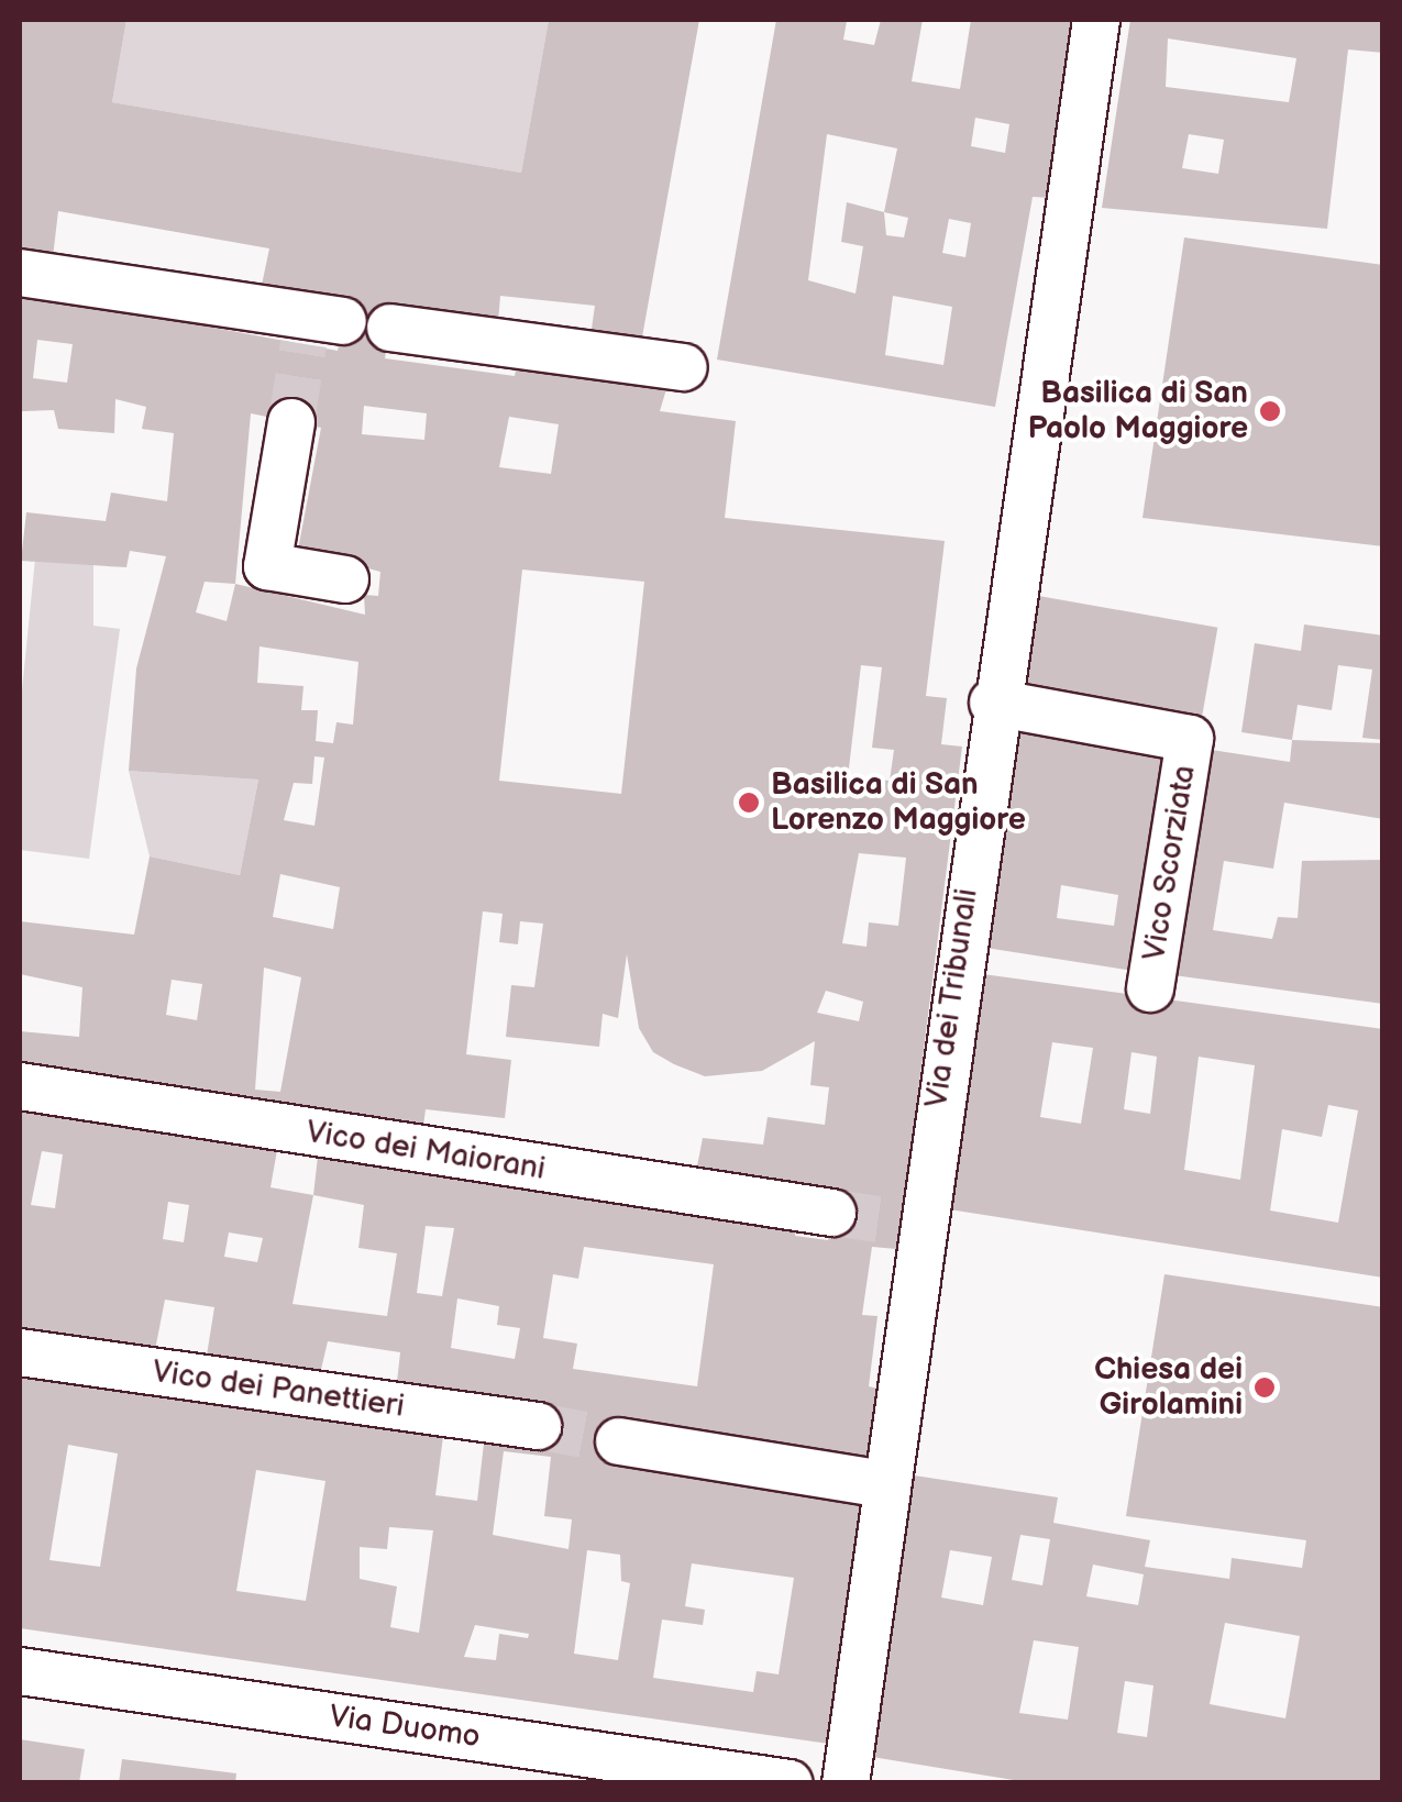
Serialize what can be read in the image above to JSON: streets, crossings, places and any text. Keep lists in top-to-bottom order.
{
  "streets": {
    "street": [
      "Vico Scorziata",
      "Via dei Tribunali",
      "Vico dei Maiorani",
      "Vico dei Panettieri",
      "Via Duomo"
    ]
  },
  "crossings": [
    ["Vico Scorziata", "Via dei Tribunali"]
  ],
  "places": ["Basilica di San Paolo Maggiore", "Basilica di San Lorenzo Maggiore", "Chiesa dei Girolamini"]
}
